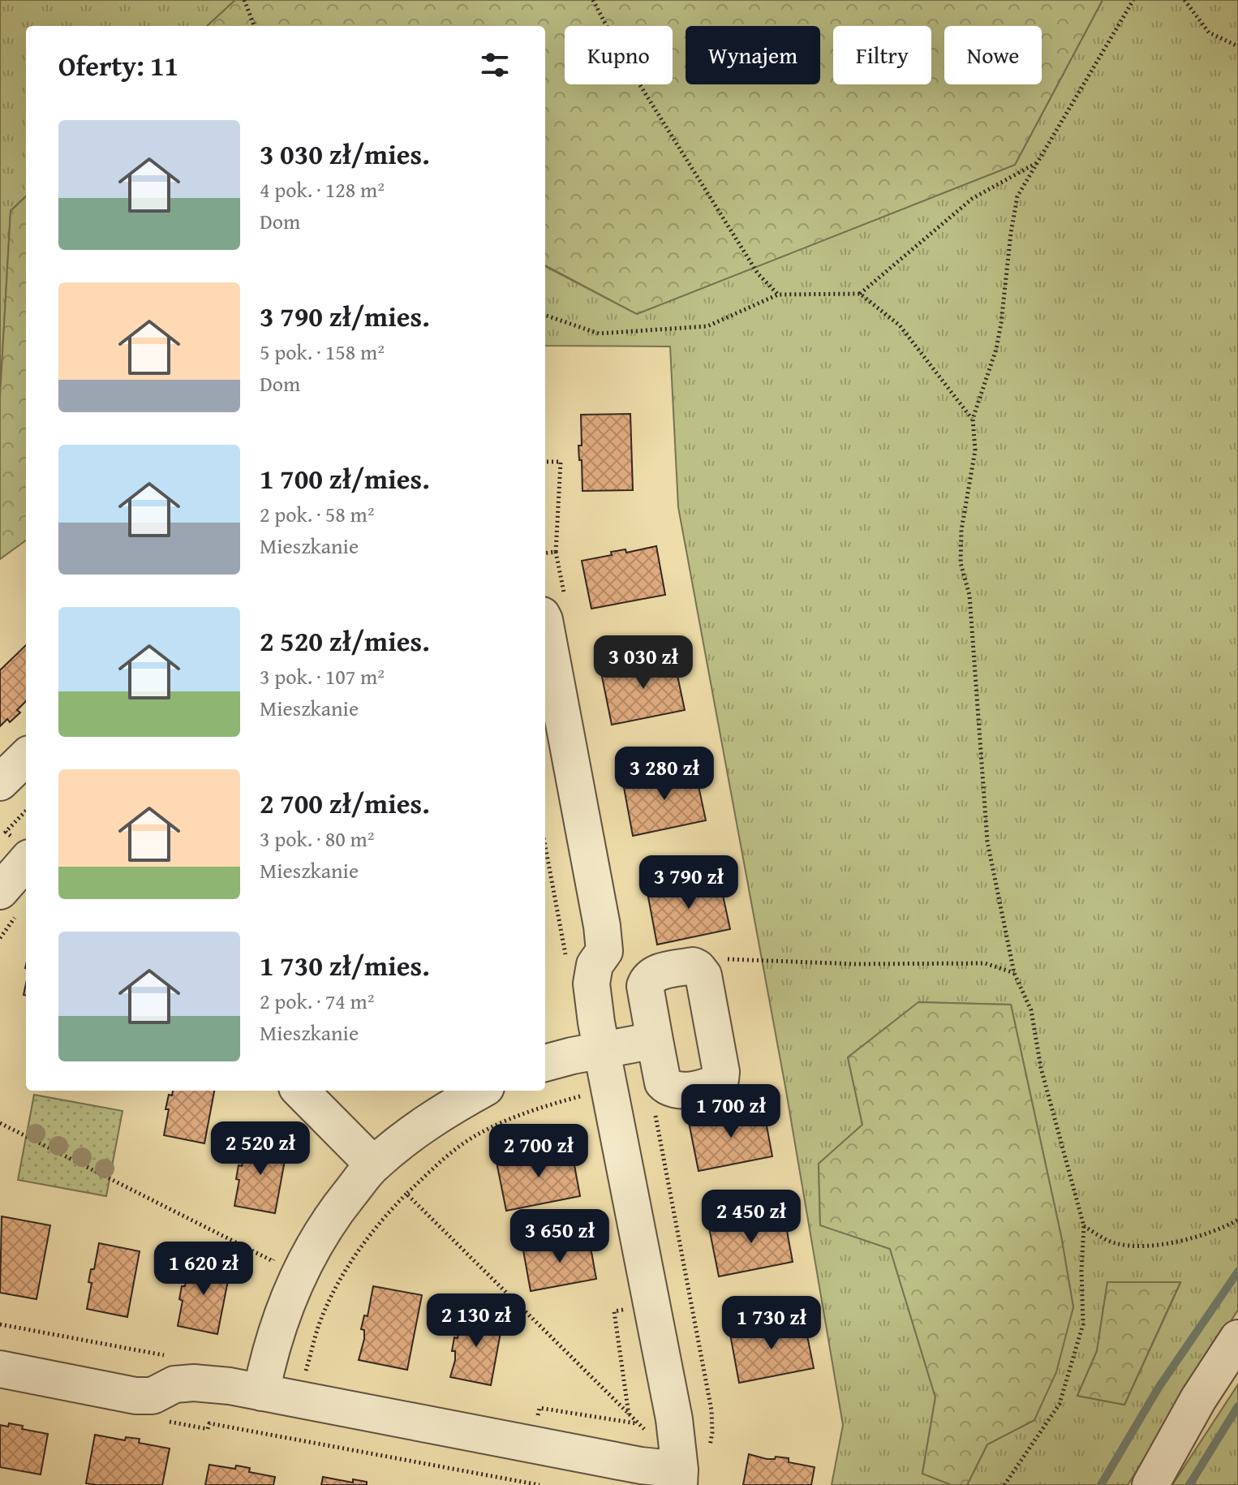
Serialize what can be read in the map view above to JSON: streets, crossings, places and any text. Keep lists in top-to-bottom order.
{
  "page": {
    "chip": [
      "Kupno",
      "Wynajem",
      "Filtry",
      "Nowe"
    ],
    "heading": "Oferty: 11",
    "list": [
      {
        "name": "3 030 zł/mies.",
        "note": "4 pok. · 128 m² · Dom"
      },
      {
        "name": "3 790 zł/mies.",
        "note": "5 pok. · 158 m² · Dom"
      },
      {
        "name": "1 700 zł/mies.",
        "note": "2 pok. · 58 m² · Mieszkanie"
      },
      {
        "name": "2 520 zł/mies.",
        "note": "3 pok. · 107 m² · Mieszkanie"
      },
      {
        "name": "2 700 zł/mies.",
        "note": "3 pok. · 80 m² · Mieszkanie"
      },
      {
        "name": "1 730 zł/mies.",
        "note": "2 pok. · 74 m² · Mieszkanie"
      }
    ],
    "price": [
      "3 030 zł",
      "3 280 zł",
      "3 790 zł",
      "1 700 zł",
      "2 520 zł",
      "2 700 zł",
      "2 450 zł",
      "3 650 zł",
      "1 620 zł",
      "2 130 zł",
      "1 730 zł"
    ]
  }
}
